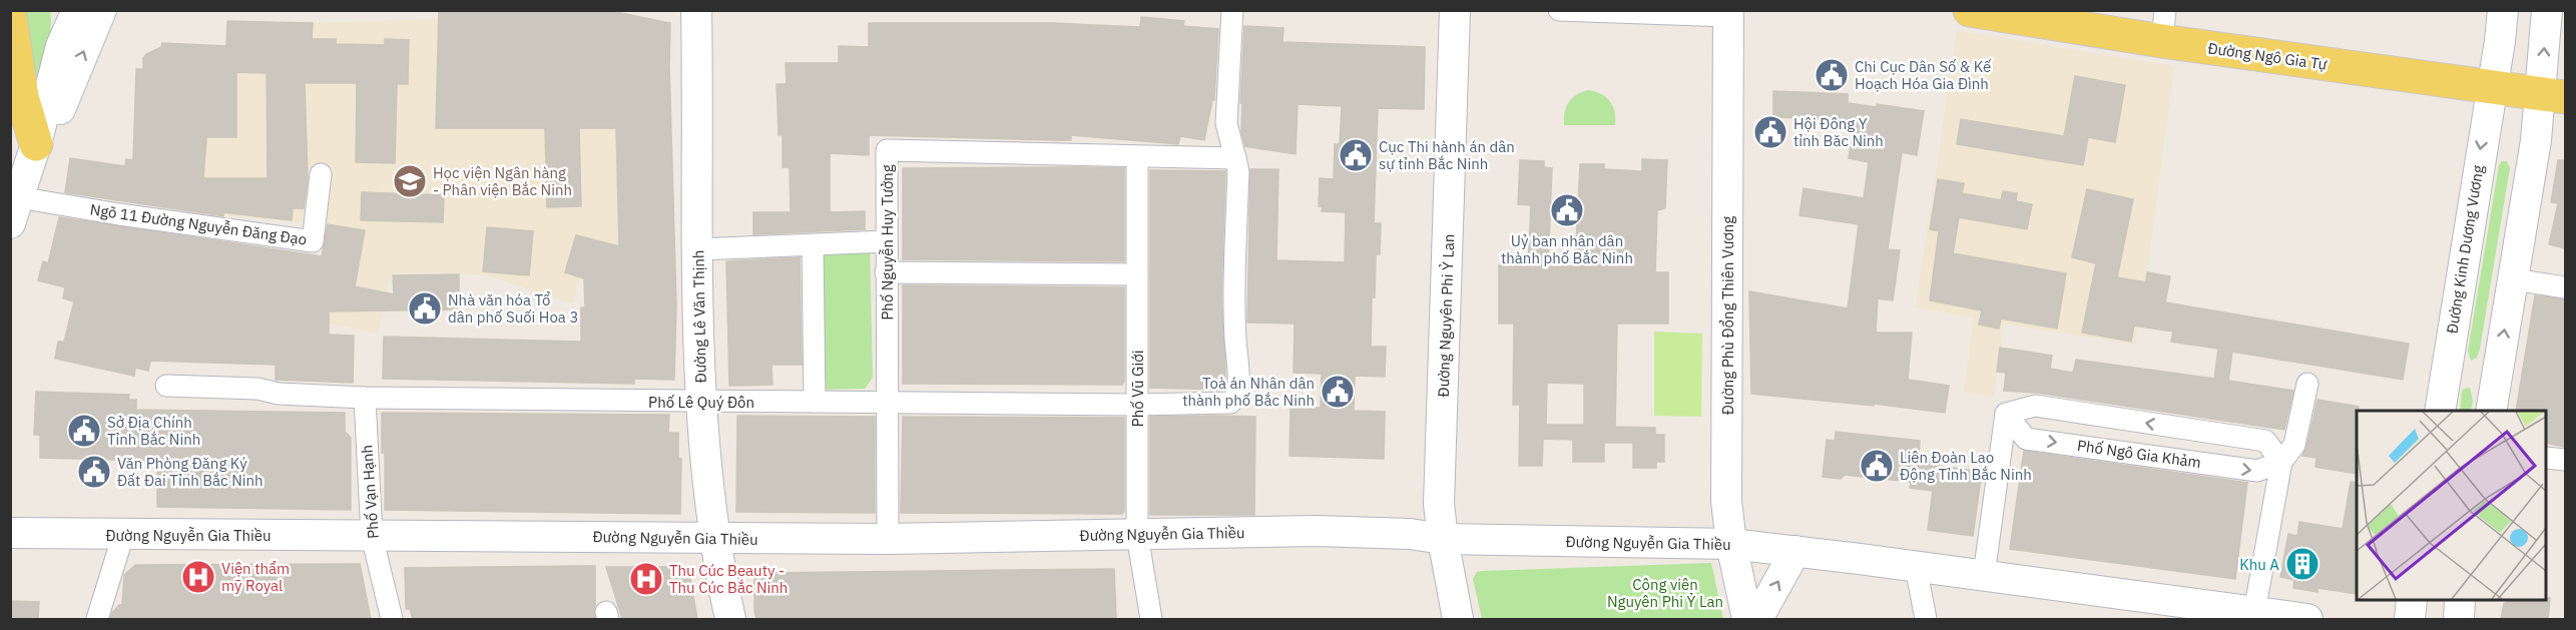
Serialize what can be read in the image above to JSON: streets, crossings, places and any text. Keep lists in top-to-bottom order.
{
  "streets": {
    "main road": ["Đường Ngô Gia Tự"],
    "street": [
      "Ngõ 11 Đường Nguyễn Đăng Đạo",
      "Phố Nguyễn Huy Tưởng",
      "Đường Kinh Dương Vương",
      "Đường Nguyên Phi Ỷ Lan",
      "Đường Phù Đổng Thiên Vương",
      "Đường Lê Văn Thịnh",
      "Phố Vũ Giới",
      "Phố Lê Quý Đôn",
      "Phố Ngô Gia Khảm",
      "Phố Vạn Hạnh",
      "Đường Nguyễn Gia Thiều"
    ]
  },
  "crossings": [
    ["Đường Ngô Gia Tự", "Đường Kinh Dương Vương"],
    ["Phố Nguyễn Huy Tưởng", "Phố Vũ Giới"],
    ["Phố Nguyễn Huy Tưởng", "Phố Lê Quý Đôn"],
    ["Phố Nguyễn Huy Tưởng", "Đường Nguyễn Gia Thiều"],
    ["Đường Nguyên Phi Ỷ Lan", "Đường Nguyễn Gia Thiều"],
    ["Đường Phù Đổng Thiên Vương", "Đường Nguyễn Gia Thiều"],
    ["Đường Lê Văn Thịnh", "Phố Lê Quý Đôn"],
    ["Đường Lê Văn Thịnh", "Đường Nguyễn Gia Thiều"],
    ["Phố Vũ Giới", "Phố Lê Quý Đôn"],
    ["Phố Vũ Giới", "Đường Nguyễn Gia Thiều"],
    ["Phố Lê Quý Đôn", "Phố Vạn Hạnh"],
    ["Phố Vạn Hạnh", "Đường Nguyễn Gia Thiều"]
  ],
  "parks": ["Công viên Nguyên Phi Ỷ Lan"],
  "places": {
    "public building": [
      "Chi Cục Dân Số & Kế Hoạch Hóa Gia Đình",
      "Hội Đông Y tỉnh Băc Ninh",
      "Cục Thi hành án dân sự tỉnh Bắc Ninh",
      "Uỷ ban nhân dân thành phố Bắc Ninh",
      "Nhà văn hóa Tổ dân phố Suối Hoa 3",
      "Toà án Nhân dân thành phố Bắc Ninh",
      "Sở Địa Chính Tỉnh Bắc Ninh",
      "Liên Đoàn Lao Động Tỉnh Bắc Ninh",
      "Văn Phòng Đăng Ký Đất Đai Tỉnh Bắc Ninh"
    ],
    "school or university": ["Học viện Ngân hàng - Phân viện Bắc Ninh"],
    "building": ["Khu A"],
    "hospital": ["Viện thẩm mỹ Royal", "Thu Cúc Beauty - Thu Cúc Bắc Ninh"]
  }
}
